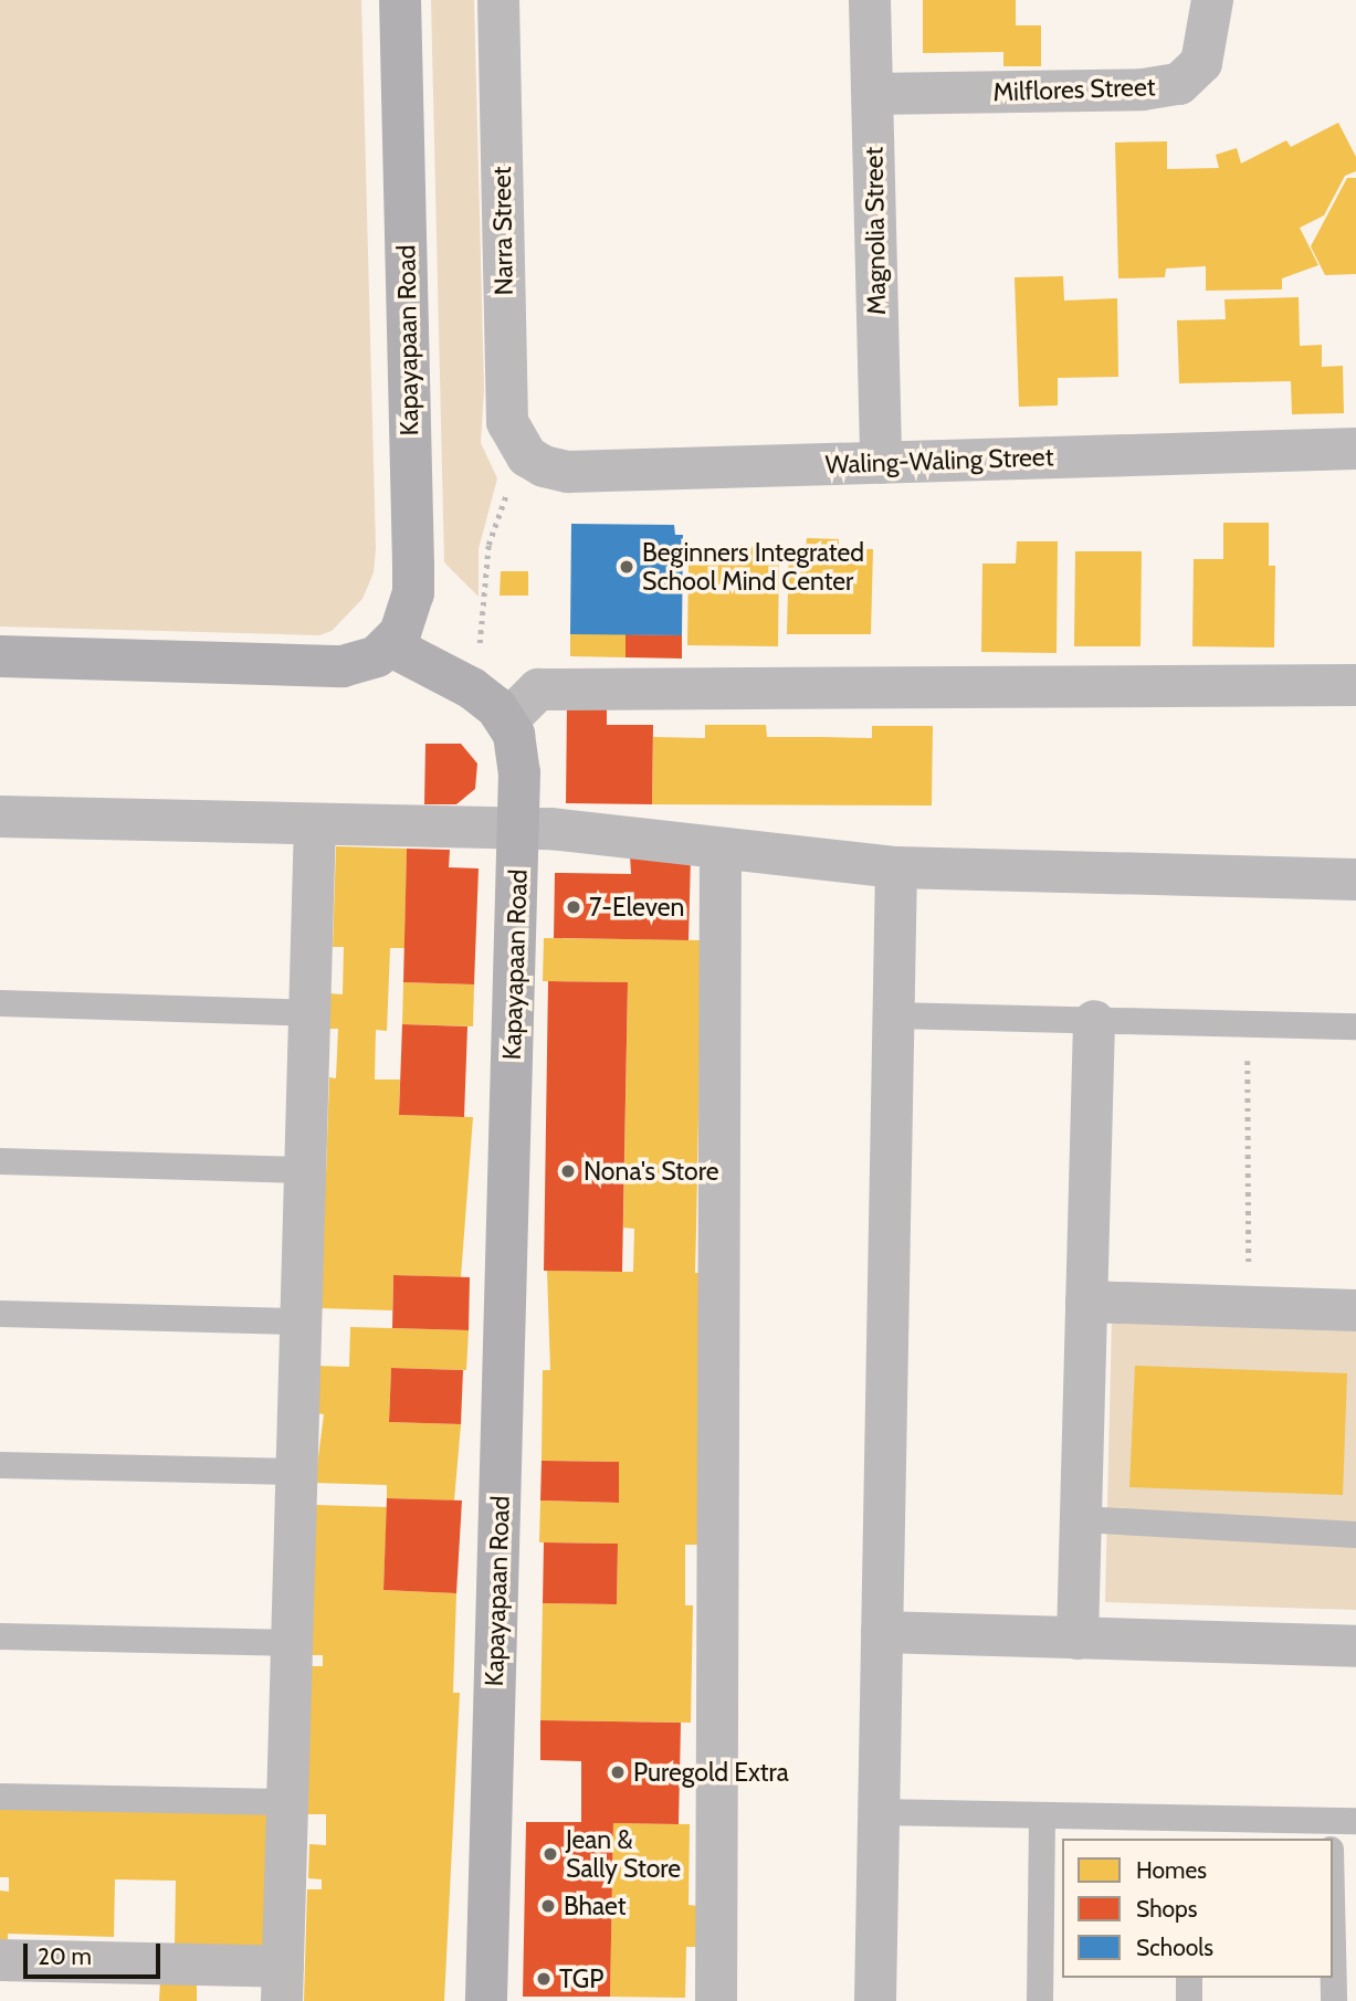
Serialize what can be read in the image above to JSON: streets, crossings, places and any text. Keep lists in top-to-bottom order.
{
  "streets": {
    "street": [
      "Milflores Street",
      "Narra Street",
      "Magnolia Street",
      "Kapayapaan Road",
      "Waling-Waling Street"
    ]
  },
  "crossings": [
    ["Milflores Street", "Magnolia Street"],
    ["Narra Street", "Waling-Waling Street"],
    ["Magnolia Street", "Waling-Waling Street"]
  ],
  "places": [
    "Beginners Integrated School Mind Center",
    "7-Eleven",
    "Nona's Store",
    "Puregold Extra",
    "Jean & Sally Store",
    "Bhaet",
    "TGP"
  ],
  "legend": ["Homes", "Shops", "Schools"],
  "scale_bar": "20 m"
}
